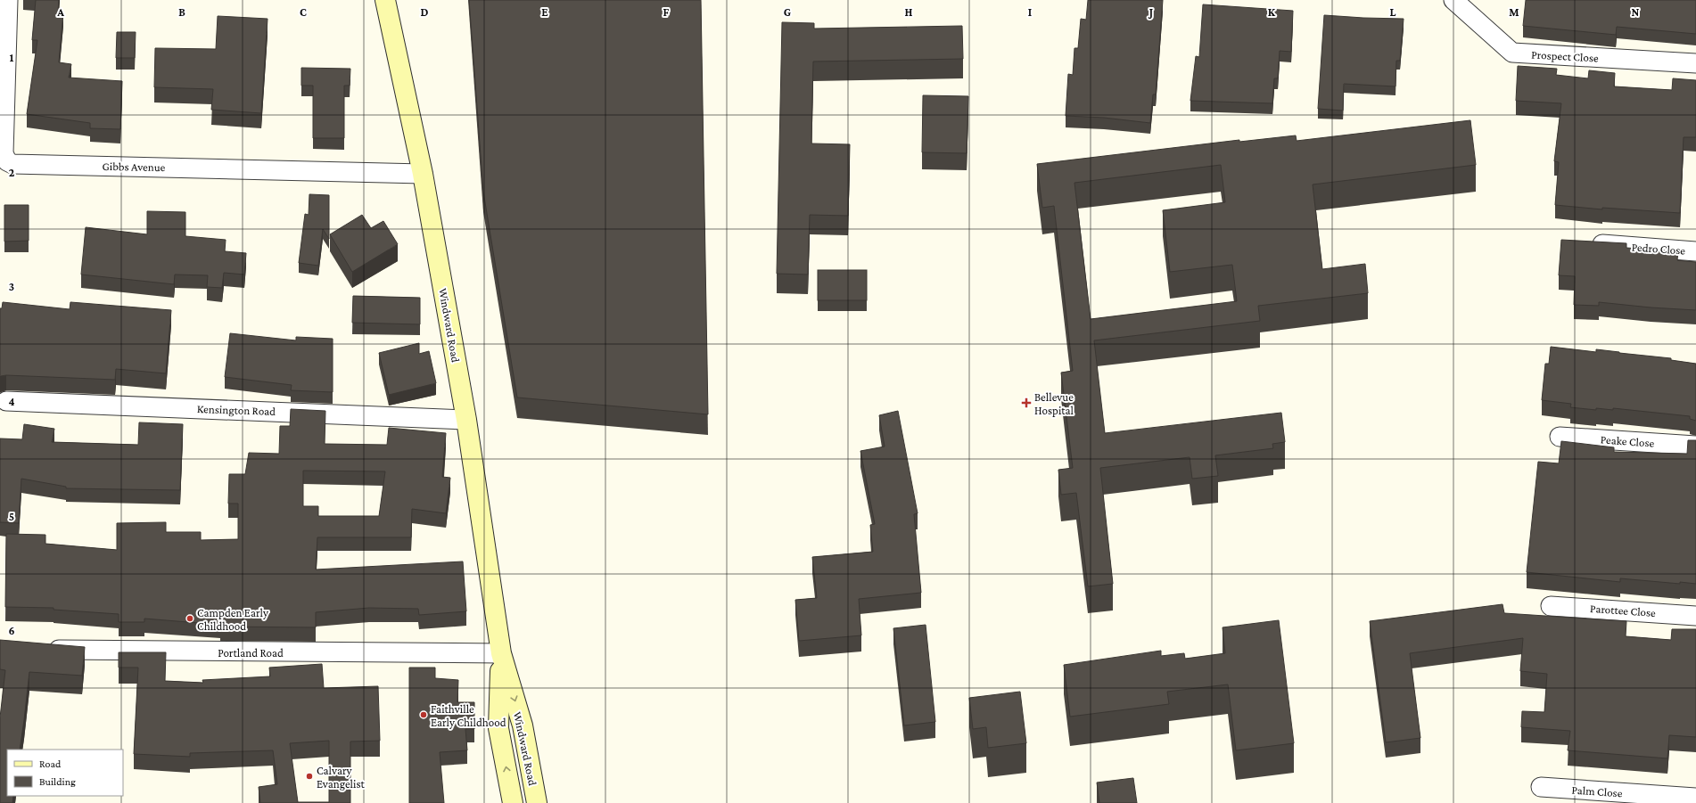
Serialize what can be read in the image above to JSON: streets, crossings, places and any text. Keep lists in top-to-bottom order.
{
  "streets": {
    "main road": ["Windward Road"],
    "street": [
      "Prospect Close",
      "Gibbs Avenue",
      "Pedro Close",
      "Kensington Road",
      "Peake Close",
      "Parottee Close",
      "Portland Road",
      "Palm Close"
    ]
  },
  "crossings": [
    ["Gibbs Avenue", "Windward Road"],
    ["Windward Road", "Kensington Road"],
    ["Windward Road", "Portland Road"]
  ],
  "places": {
    "health": ["Bellevue Hospital"],
    "other": ["Campden Early Childhood", "Faithville Early Childhood", "Calvary Evangelist"]
  },
  "legend": ["Road", "Building"],
  "grid": {
    "columns": [
      "A",
      "B",
      "C",
      "D",
      "E",
      "F",
      "G",
      "H",
      "I",
      "J",
      "K",
      "L",
      "M",
      "N"
    ],
    "rows": [
      "1",
      "2",
      "3",
      "4",
      "5",
      "6"
    ]
  }
}
